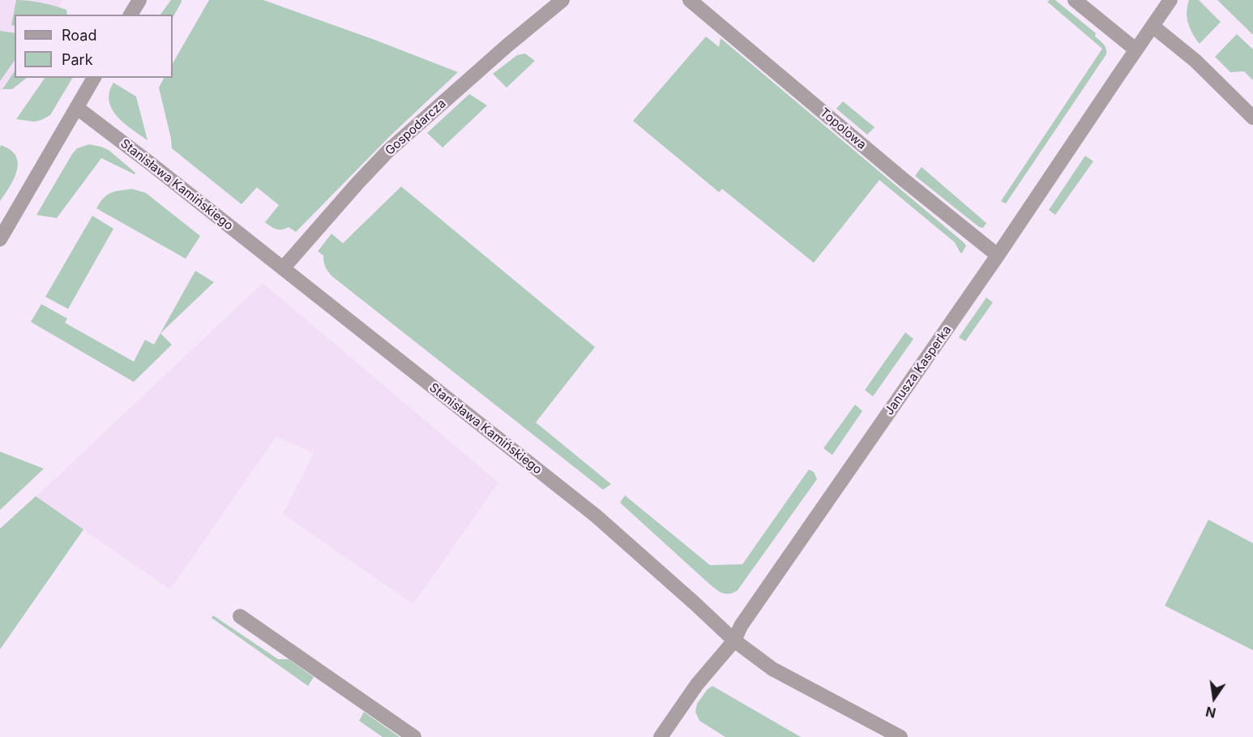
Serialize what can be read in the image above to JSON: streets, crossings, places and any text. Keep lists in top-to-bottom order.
{
  "streets": {
    "street": [
      "Gospodarcza",
      "Topolowa",
      "Stanisława Kamińskiego",
      "Janusza Kasperka"
    ]
  },
  "crossings": [
    ["Gospodarcza", "Stanisława Kamińskiego"],
    ["Topolowa", "Janusza Kasperka"],
    ["Stanisława Kamińskiego", "Janusza Kasperka"]
  ],
  "legend": ["Road", "Park"],
  "north": "bottom"
}
